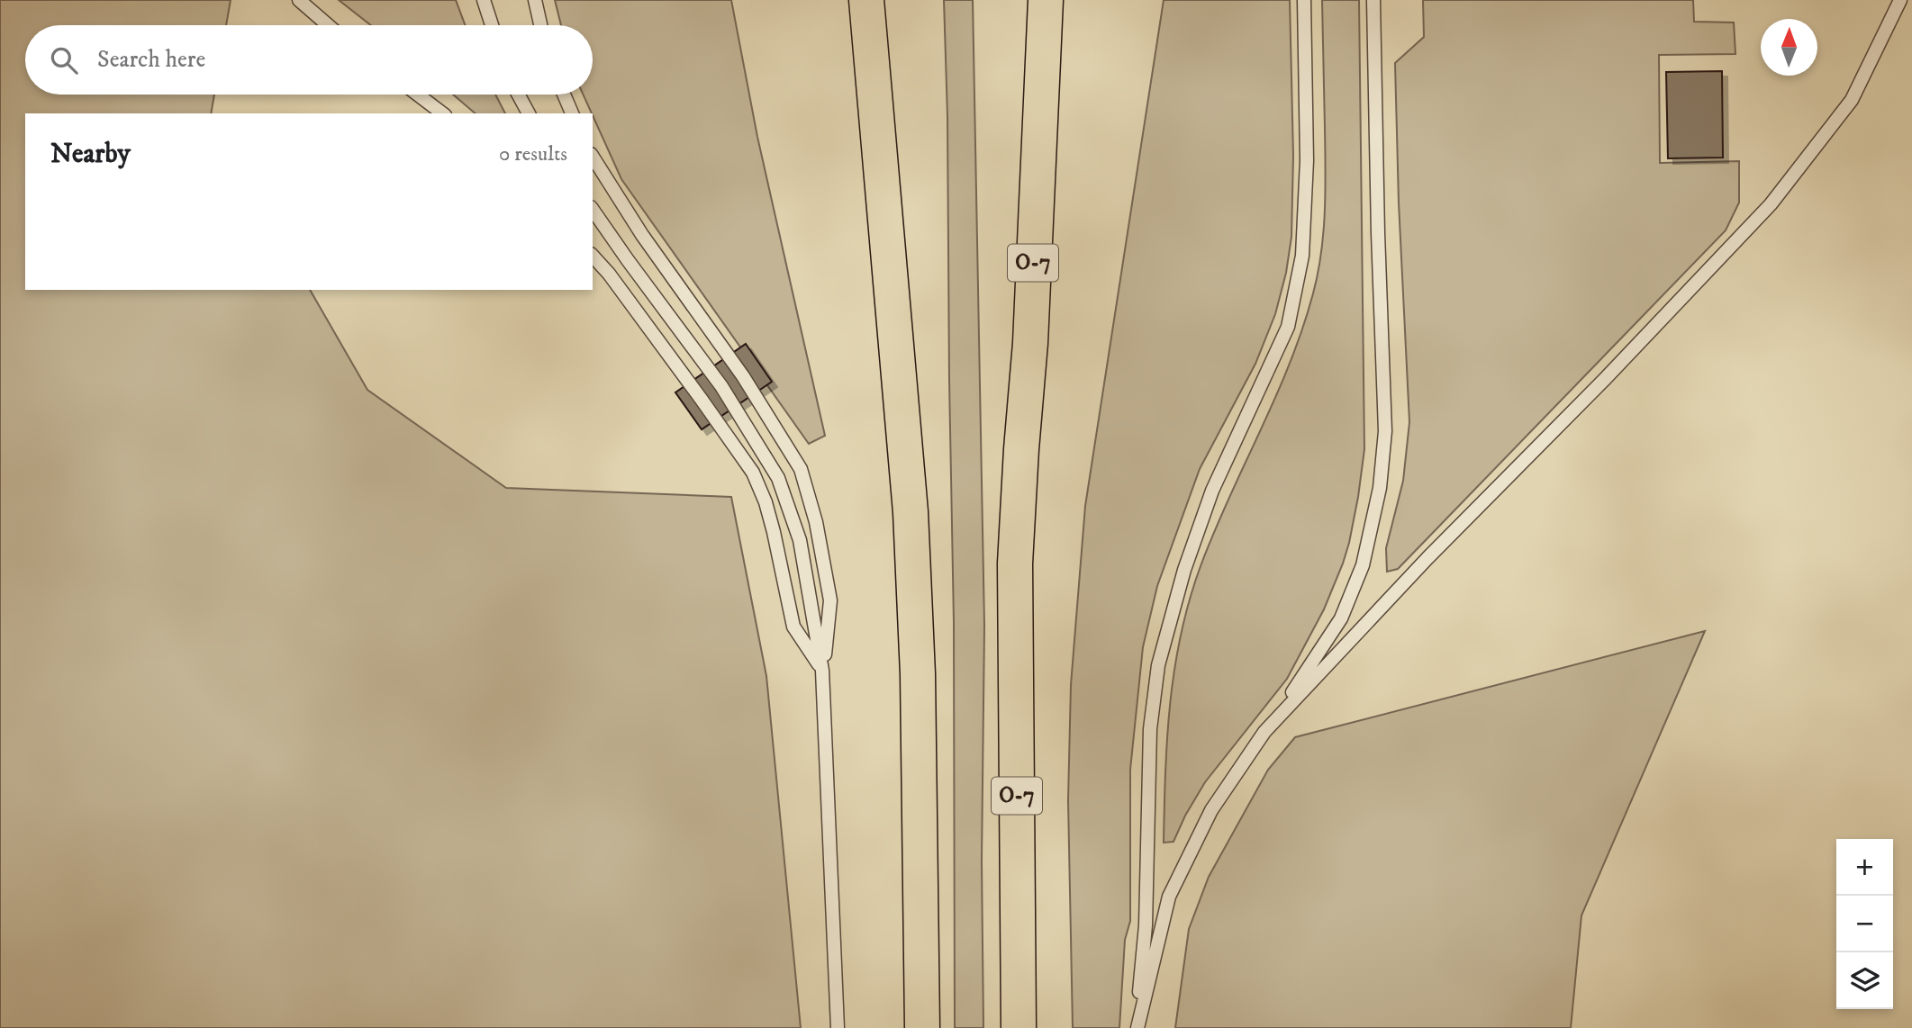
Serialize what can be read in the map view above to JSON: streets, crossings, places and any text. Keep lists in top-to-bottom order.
{
  "streets": {
    "highway": ["O-7"]
  },
  "north": "top",
  "page": {
    "search": "Search here",
    "heading": ["Nearby", "0 results"],
    "map_buttons": ["+", "−"]
  }
}
